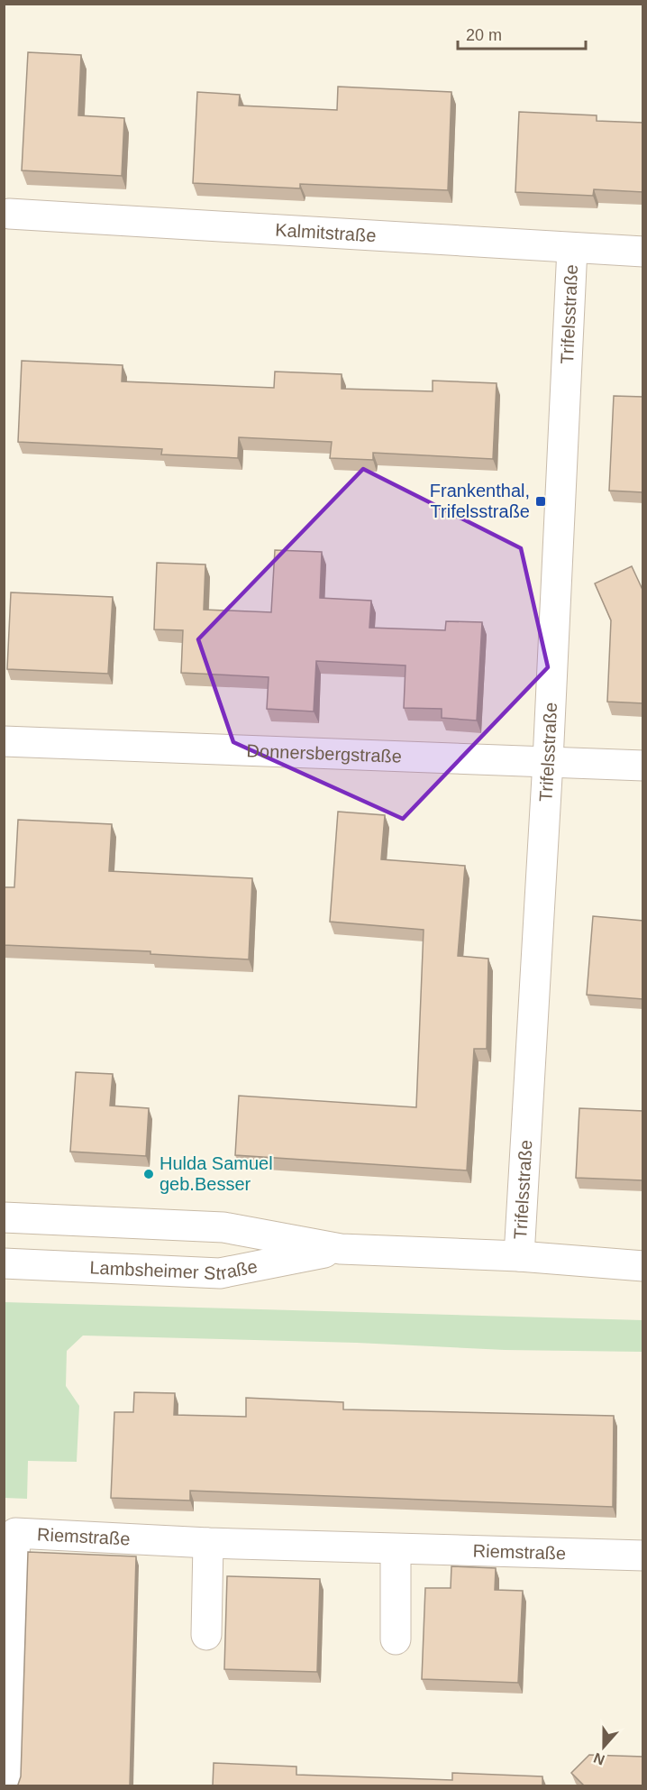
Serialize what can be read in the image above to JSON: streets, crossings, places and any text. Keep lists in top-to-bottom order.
{
  "streets": {
    "street": [
      "Kalmitstraße",
      "Trifelsstraße",
      "Donnersbergstraße",
      "Lambsheimer Straße",
      "Riemstraße"
    ]
  },
  "crossings": [
    ["Kalmitstraße", "Trifelsstraße"],
    ["Trifelsstraße", "Donnersbergstraße"],
    ["Trifelsstraße", "Lambsheimer Straße"]
  ],
  "places": {
    "transit": ["Frankenthal, Trifelsstraße"],
    "other": ["Hulda Samuel geb.Besser"]
  },
  "scale_bar": "20 m",
  "north": "bottom"
}
